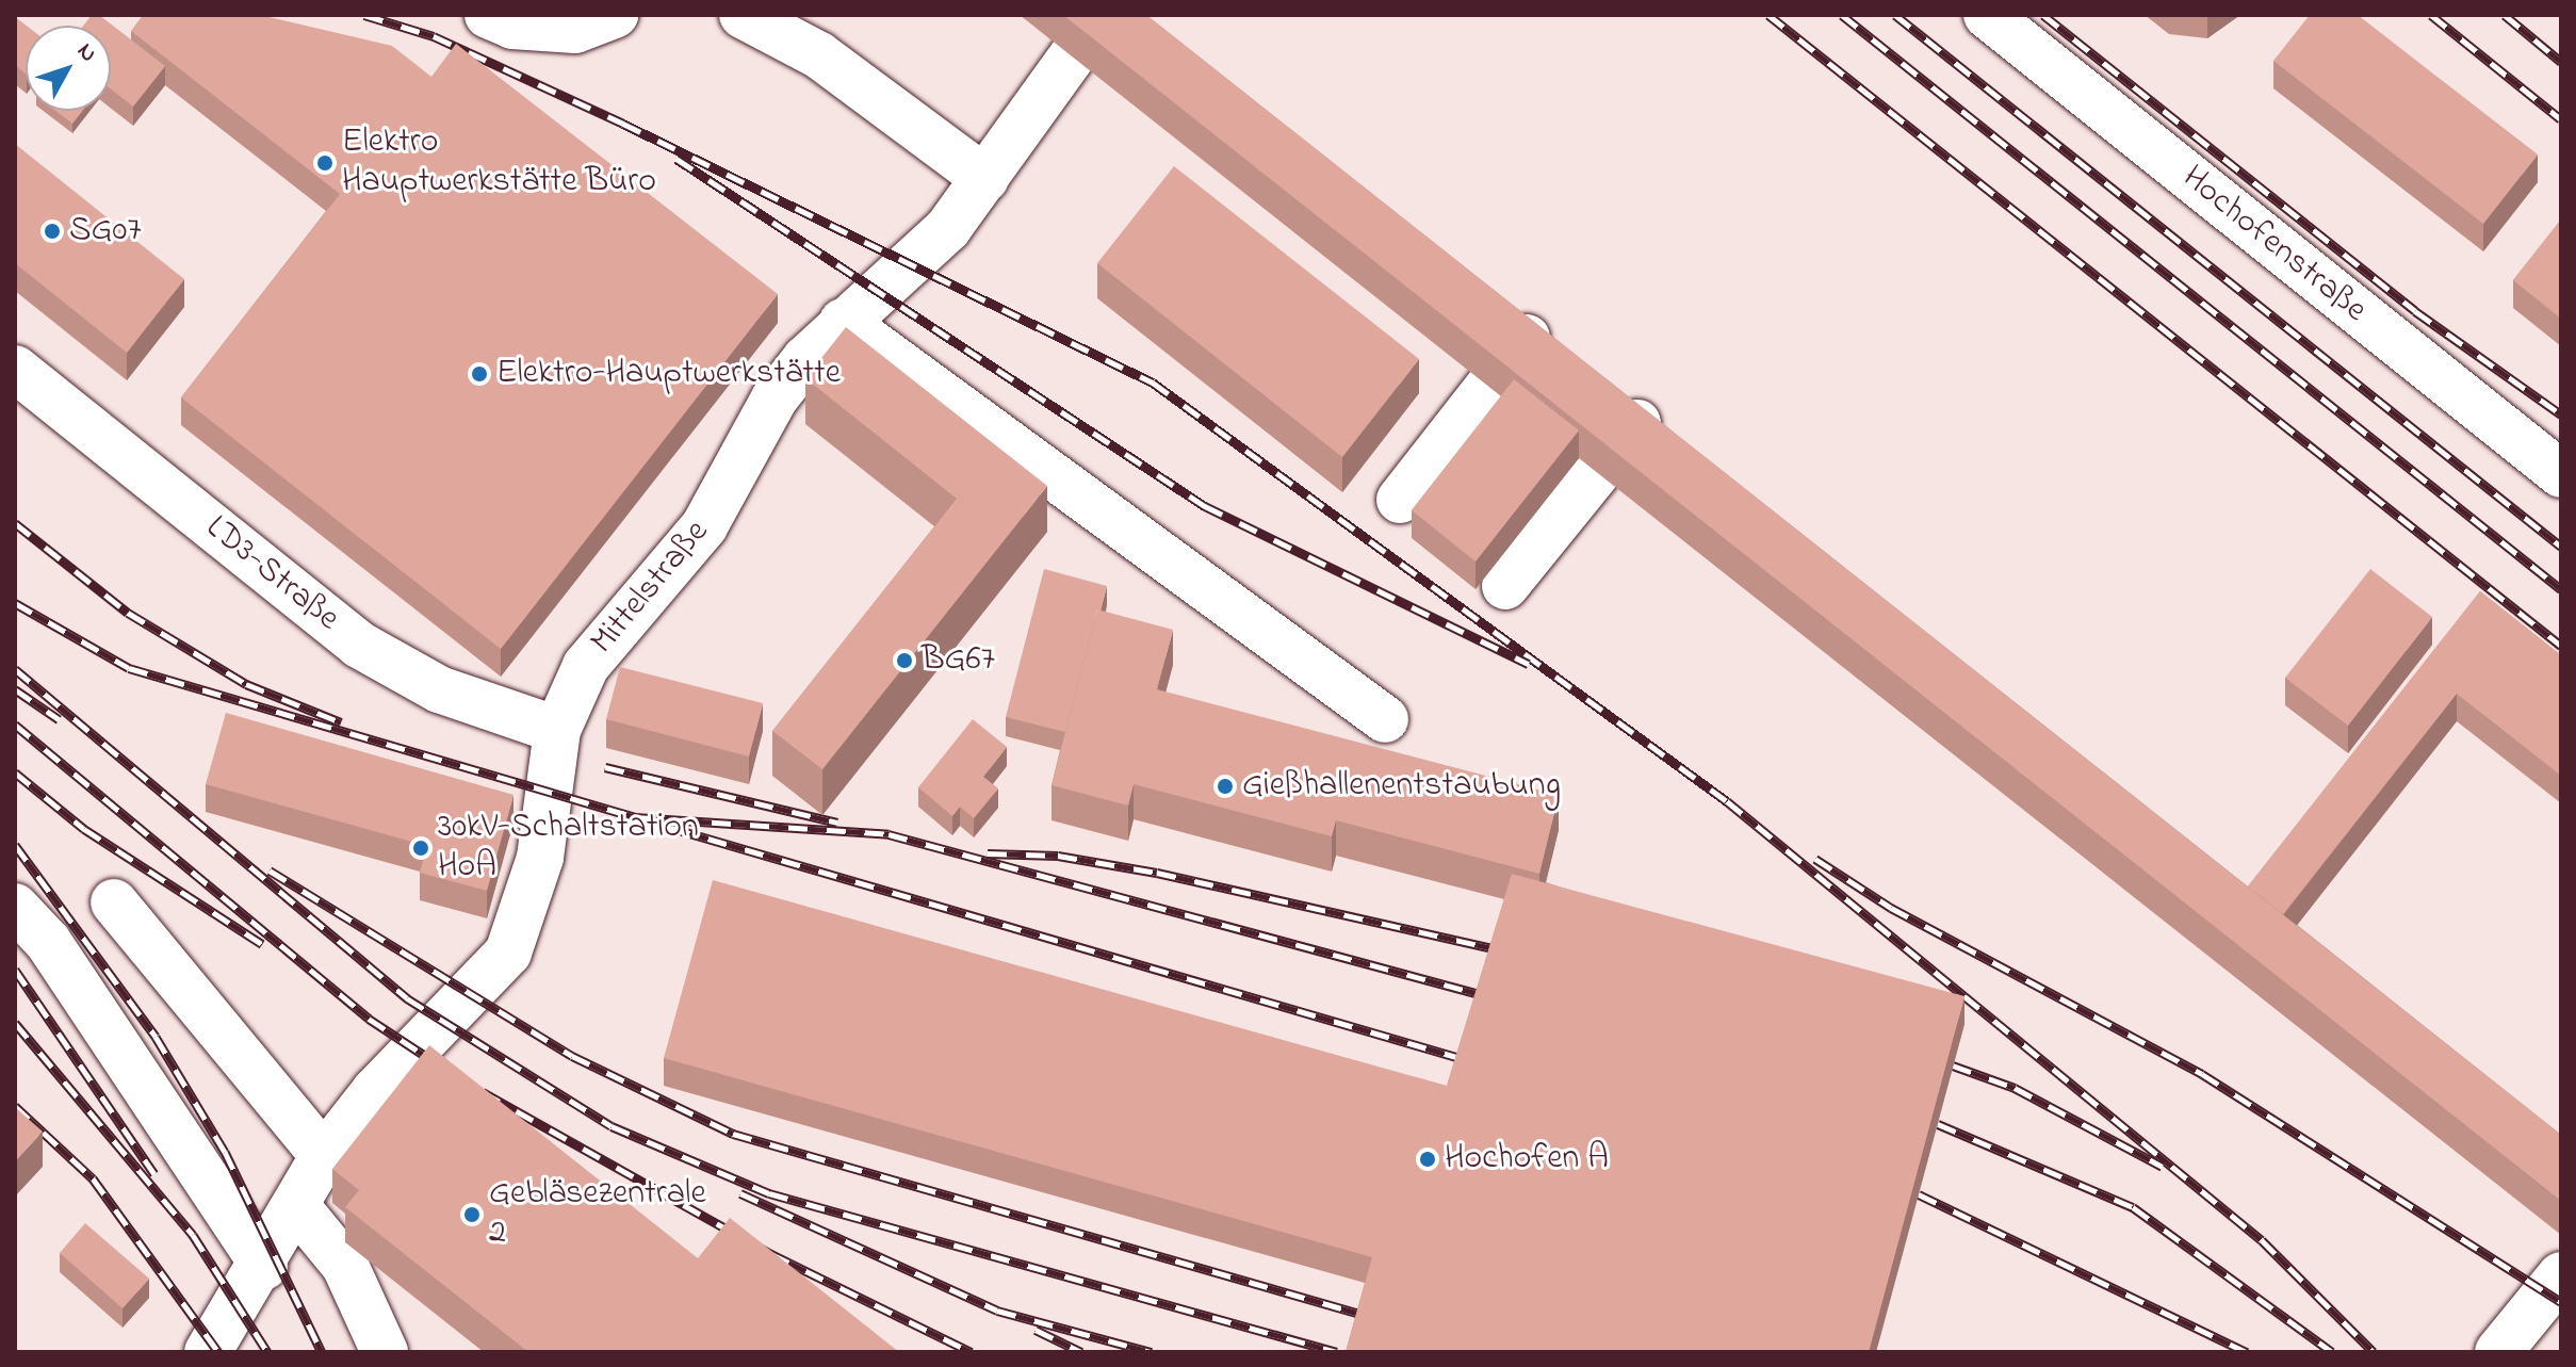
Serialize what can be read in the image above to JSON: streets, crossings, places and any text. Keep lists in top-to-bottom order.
{
  "streets": {
    "street": ["Hochofenstraße", "LD3-Straße", "Mittelstraße"]
  },
  "crossings": [
    ["LD3-Straße", "Mittelstraße"]
  ],
  "places": [
    "Elektro Hauptwerkstätte Büro",
    "SG07",
    "Elektro-Hauptwerkstätte",
    "BG67",
    "Gießhallenentstaubung",
    "30kV-Schaltstation HoA",
    "Hochofen A",
    "Gebläsezentrale 2"
  ],
  "north": "top right"
}
